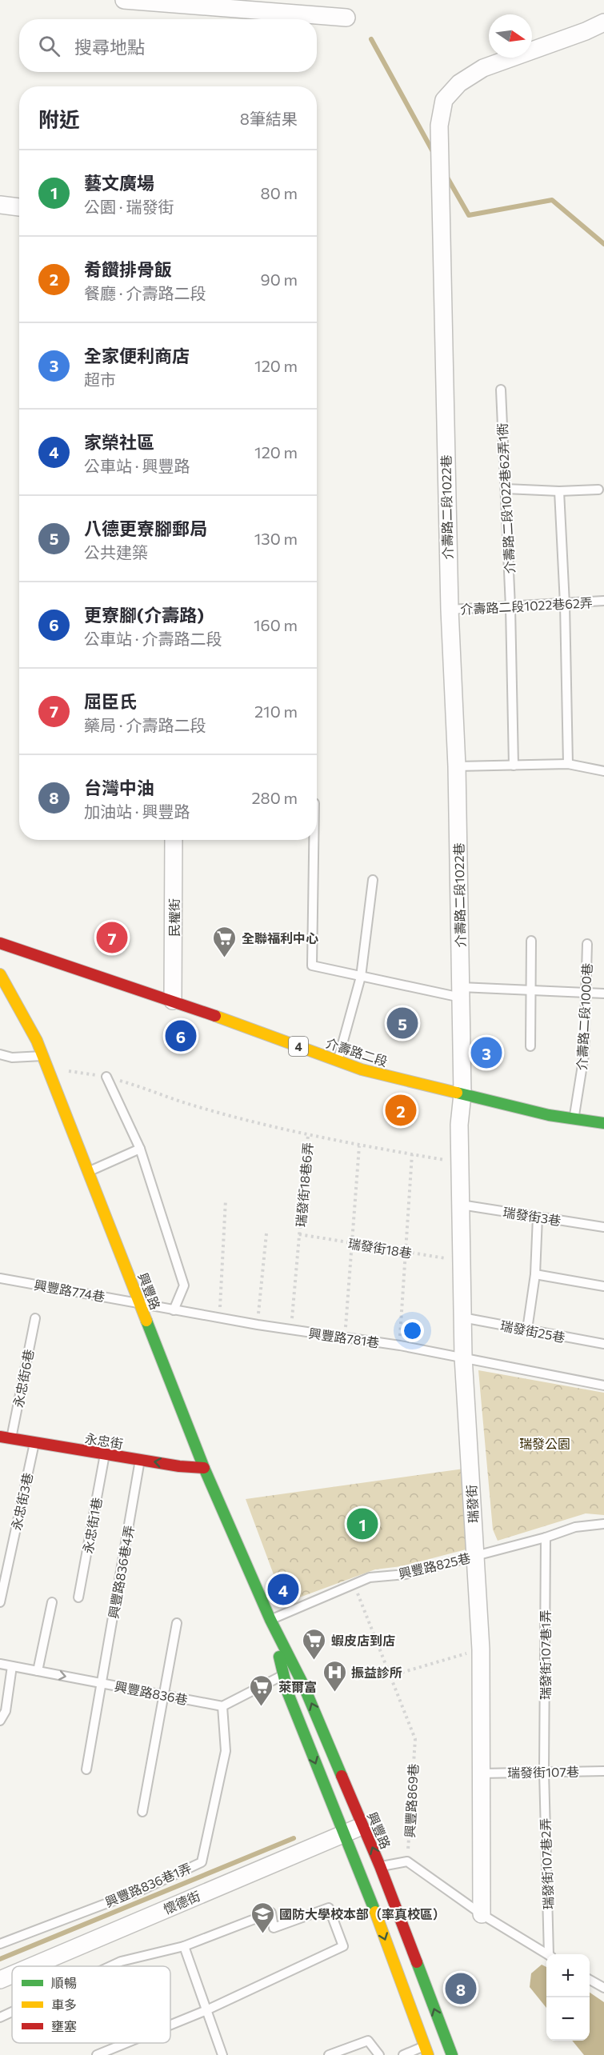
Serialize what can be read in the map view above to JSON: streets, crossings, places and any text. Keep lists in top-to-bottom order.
{
  "streets": {
    "main road": [
      "4",
      "介壽路二段",
      "興豐路",
      "永忠街"
    ],
    "street": [
      "介壽路二段1022巷",
      "民權街",
      "瑞發街",
      "懷德街"
    ],
    "lane": [
      "介壽路二段1022巷62弄1衖",
      "介壽路二段1022巷62弄",
      "介壽路二段1000巷",
      "瑞發街3巷",
      "興豐路774巷",
      "瑞發街25巷",
      "興豐路781巷",
      "永忠街6巷",
      "永忠街3巷",
      "永忠街1巷",
      "興豐路825巷",
      "興豐路836巷4弄",
      "瑞發街107巷1弄",
      "興豐路836巷",
      "瑞發街107巷",
      "瑞發街107巷2弄",
      "興豐路836巷1弄"
    ],
    "path": ["瑞發街18巷6弄", "瑞發街18巷", "興豐路869巷"]
  },
  "crossings": [
    ["介壽路二段1022巷62弄1衖", "介壽路二段1022巷62弄"],
    ["介壽路二段1022巷", "介壽路二段1022巷62弄"],
    ["介壽路二段1022巷", "介壽路二段"],
    ["介壽路二段1022巷", "瑞發街"],
    ["民權街", "介壽路二段"],
    ["介壽路二段1000巷", "介壽路二段"],
    ["介壽路二段", "瑞發街"],
    ["瑞發街18巷6弄", "瑞發街18巷"],
    ["瑞發街18巷6弄", "興豐路781巷"],
    ["瑞發街3巷", "瑞發街"],
    ["瑞發街18巷", "瑞發街"],
    ["興豐路774巷", "興豐路"],
    ["興豐路774巷", "興豐路781巷"],
    ["興豐路", "興豐路781巷"],
    ["興豐路", "永忠街"],
    ["興豐路", "興豐路825巷"],
    ["興豐路", "懷德街"],
    ["瑞發街25巷", "瑞發街"],
    ["興豐路781巷", "瑞發街"],
    ["永忠街6巷", "永忠街"],
    ["永忠街", "永忠街3巷"],
    ["永忠街", "永忠街1巷"],
    ["永忠街", "興豐路836巷4弄"],
    ["瑞發街", "興豐路825巷"],
    ["瑞發街", "瑞發街107巷"],
    ["興豐路825巷", "瑞發街107巷1弄"],
    ["興豐路836巷4弄", "興豐路836巷"],
    ["瑞發街107巷1弄", "瑞發街107巷"],
    ["瑞發街107巷1弄", "瑞發街107巷2弄"],
    ["興豐路836巷", "興豐路836巷1弄"],
    ["瑞發街107巷", "瑞發街107巷2弄"]
  ],
  "parks": ["瑞發公園"],
  "places": {
    "supermarket": ["全聯福利中心", "蝦皮店到店", "萊爾富"],
    "hospital": ["振益診所"],
    "school or university": ["國防大學校本部（率真校區）"]
  },
  "legend": ["順暢", "車多", "壅塞"],
  "north": "right",
  "page": {
    "search": "搜尋地點",
    "heading": ["附近", "8筆結果"],
    "list": [
      {
        "mark": "1",
        "name": "藝文廣場",
        "note": "公園 · 瑞發街",
        "value": "80 m"
      },
      {
        "mark": "2",
        "name": "肴饡排骨飯",
        "note": "餐廳 · 介壽路二段",
        "value": "90 m"
      },
      {
        "mark": "3",
        "name": "全家便利商店",
        "note": "超市",
        "value": "120 m"
      },
      {
        "mark": "4",
        "name": "家榮社區",
        "note": "公車站 · 興豐路",
        "value": "120 m"
      },
      {
        "mark": "5",
        "name": "八德更寮腳郵局",
        "note": "公共建築",
        "value": "130 m"
      },
      {
        "mark": "6",
        "name": "更寮腳(介壽路)",
        "note": "公車站 · 介壽路二段",
        "value": "160 m"
      },
      {
        "mark": "7",
        "name": "屈臣氏",
        "note": "藥局 · 介壽路二段",
        "value": "210 m"
      },
      {
        "mark": "8",
        "name": "台灣中油",
        "note": "加油站 · 興豐路",
        "value": "280 m"
      }
    ],
    "pins": [
      "7",
      "5",
      "6",
      "3",
      "2",
      "1",
      "4",
      "8"
    ],
    "map_buttons": ["+", "−"]
  }
}
